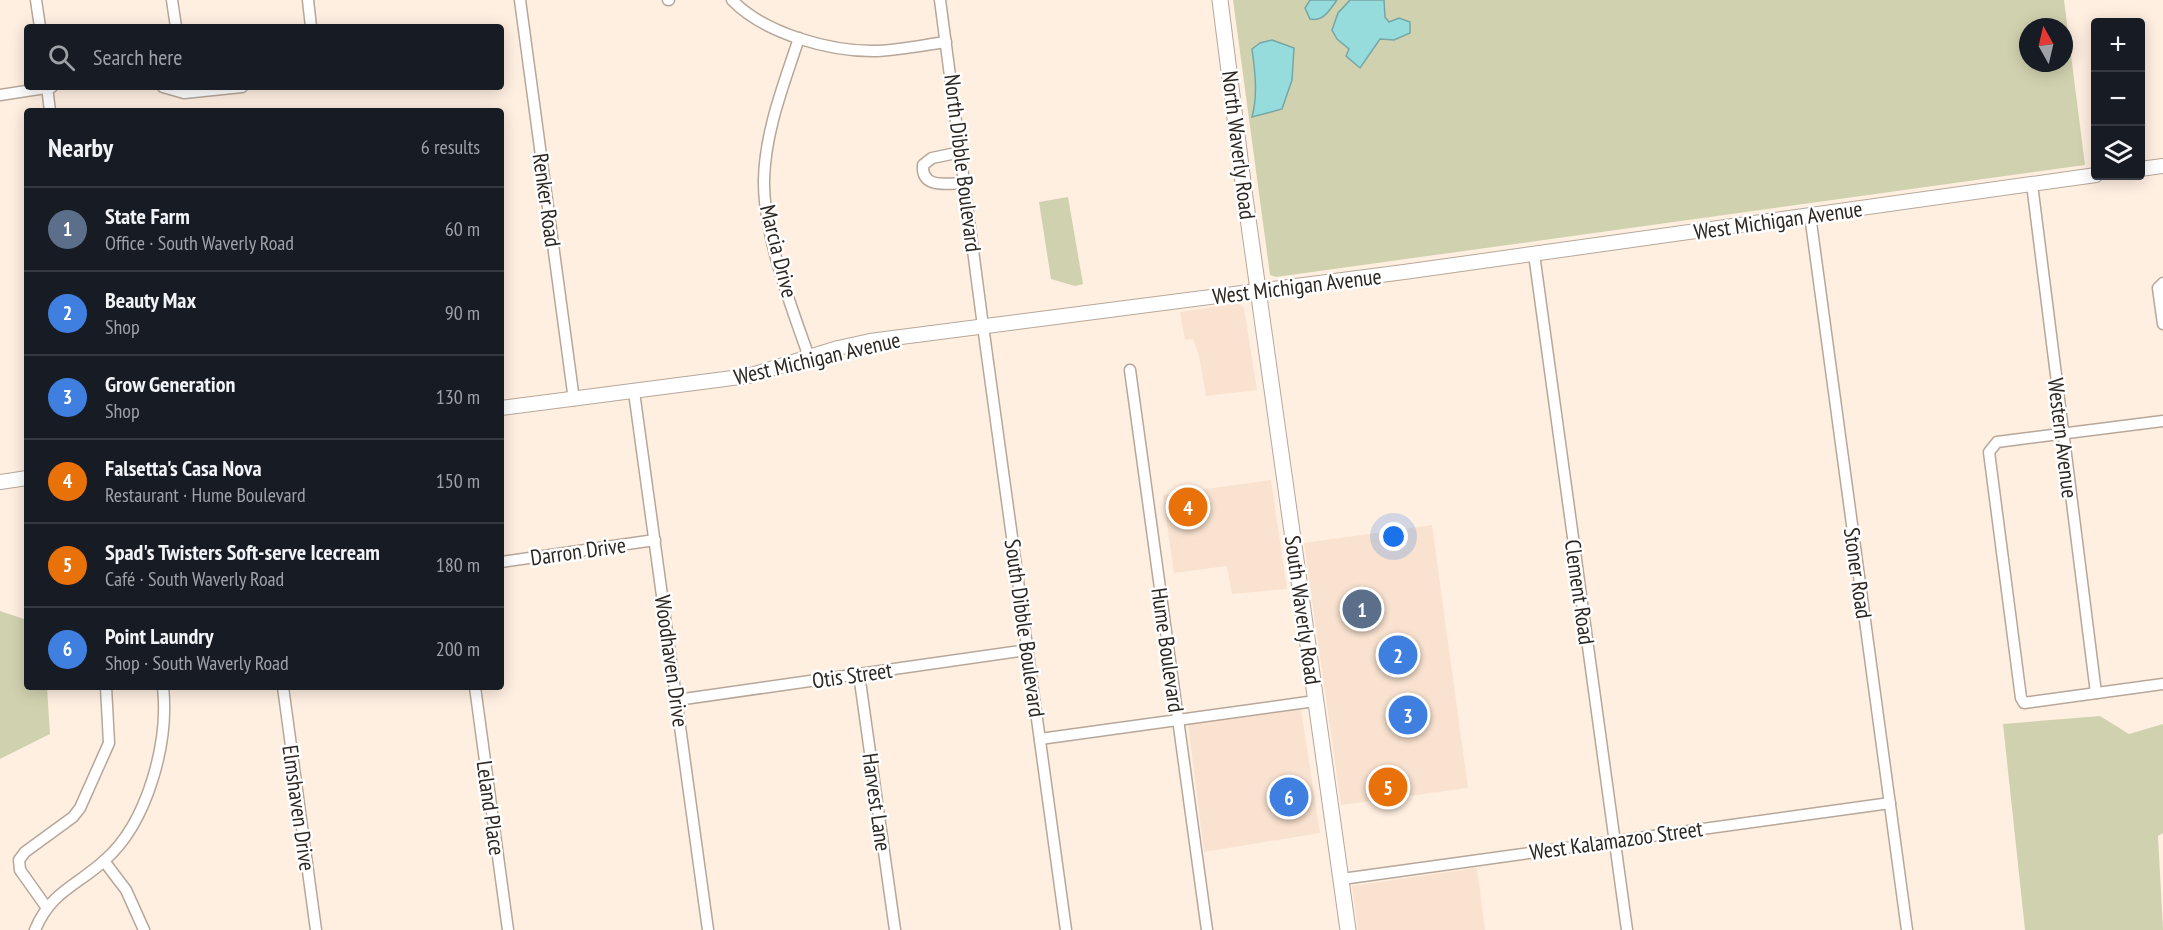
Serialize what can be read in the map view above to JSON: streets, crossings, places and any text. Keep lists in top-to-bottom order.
{
  "streets": {
    "main road": ["North Waverly Road", "South Waverly Road"],
    "street": [
      "North Dibble Boulevard",
      "Renker Road",
      "West Michigan Avenue",
      "Marcia Drive",
      "Western Avenue",
      "Darron Drive",
      "Stoner Road",
      "Clement Road",
      "South Dibble Boulevard",
      "Hume Boulevard",
      "Woodhaven Drive",
      "Otis Street",
      "Harvest Lane",
      "Elmshaven Drive",
      "Leland Place",
      "West Kalamazoo Street"
    ]
  },
  "crossings": [
    ["North Waverly Road", "West Michigan Avenue"],
    ["North Waverly Road", "South Waverly Road"],
    ["North Dibble Boulevard", "West Michigan Avenue"],
    ["North Dibble Boulevard", "South Dibble Boulevard"],
    ["Renker Road", "West Michigan Avenue"],
    ["West Michigan Avenue", "Marcia Drive"],
    ["West Michigan Avenue", "Western Avenue"],
    ["West Michigan Avenue", "Stoner Road"],
    ["West Michigan Avenue", "Clement Road"],
    ["West Michigan Avenue", "South Waverly Road"],
    ["West Michigan Avenue", "South Dibble Boulevard"],
    ["West Michigan Avenue", "Woodhaven Drive"],
    ["Darron Drive", "Woodhaven Drive"],
    ["Stoner Road", "West Kalamazoo Street"],
    ["Clement Road", "West Kalamazoo Street"],
    ["South Waverly Road", "West Kalamazoo Street"],
    ["South Dibble Boulevard", "Otis Street"],
    ["Woodhaven Drive", "Otis Street"],
    ["Otis Street", "Harvest Lane"]
  ],
  "north": "top",
  "page": {
    "map_buttons": ["+", "−"],
    "search": "Search here",
    "heading": ["Nearby", "6 results"],
    "list": [
      {
        "mark": "1",
        "name": "State Farm",
        "note": "Office · South Waverly Road",
        "value": "60 m"
      },
      {
        "mark": "2",
        "name": "Beauty Max",
        "note": "Shop",
        "value": "90 m"
      },
      {
        "mark": "3",
        "name": "Grow Generation",
        "note": "Shop",
        "value": "130 m"
      },
      {
        "mark": "4",
        "name": "Falsetta's Casa Nova",
        "note": "Restaurant · Hume Boulevard",
        "value": "150 m"
      },
      {
        "mark": "5",
        "name": "Spad's Twisters Soft-serve Icecream",
        "note": "Café · South Waverly Road",
        "value": "180 m"
      },
      {
        "mark": "6",
        "name": "Point Laundry",
        "note": "Shop · South Waverly Road",
        "value": "200 m"
      }
    ],
    "pins": [
      "4",
      "1",
      "2",
      "3",
      "5",
      "6"
    ]
  }
}
